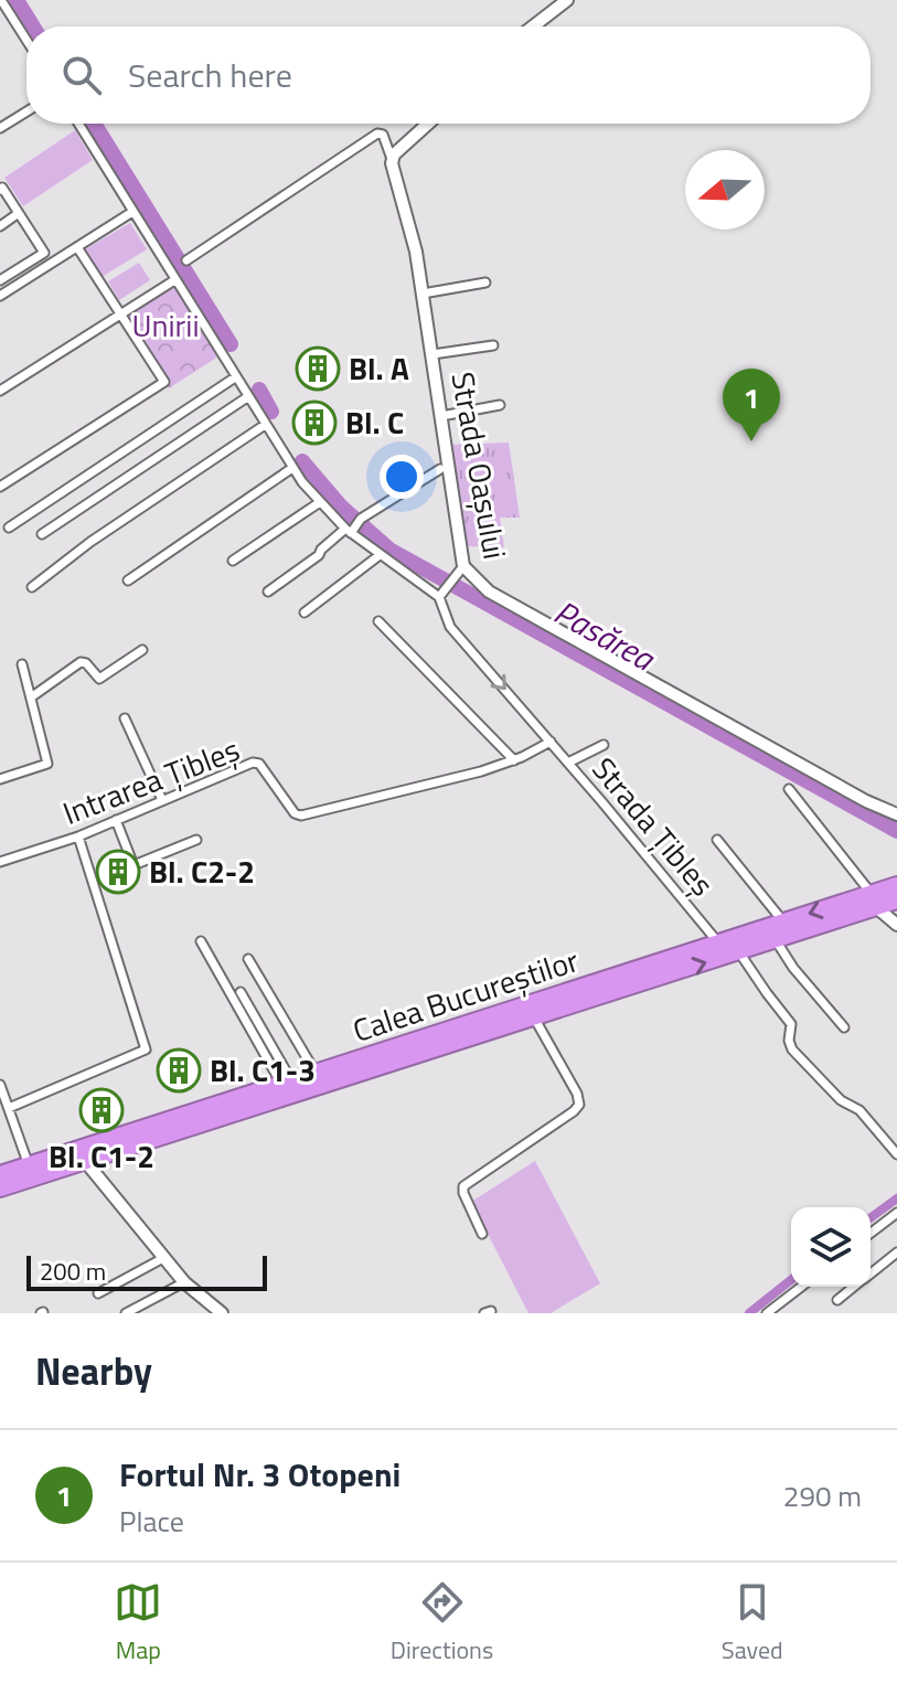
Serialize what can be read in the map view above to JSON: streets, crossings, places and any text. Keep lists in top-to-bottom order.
{
  "streets": {
    "highway": ["Calea Bucureștilor"],
    "street": ["Strada Oașului", "Intrarea Țibleș", "Strada Țibleș"]
  },
  "crossings": [
    ["Intrarea Țibleș", "Strada Țibleș"],
    ["Strada Țibleș", "Calea Bucureștilor"]
  ],
  "water": ["Pasărea"],
  "parks": ["Unirii"],
  "places": {
    "building": [
      "Bl. A",
      "Bl. C",
      "Bl. C2-2",
      "Bl. C1-3",
      "Bl. C1-2"
    ]
  },
  "scale_bar": "200 m",
  "north": "left",
  "page": {
    "search": "Search here",
    "pins": "1",
    "scale": "200 m",
    "heading": "Nearby",
    "list": [
      {
        "mark": "1",
        "name": "Fortul Nr. 3 Otopeni",
        "note": "Place",
        "value": "290 m"
      }
    ],
    "nav": ["Map", "Directions", "Saved"]
  }
}
